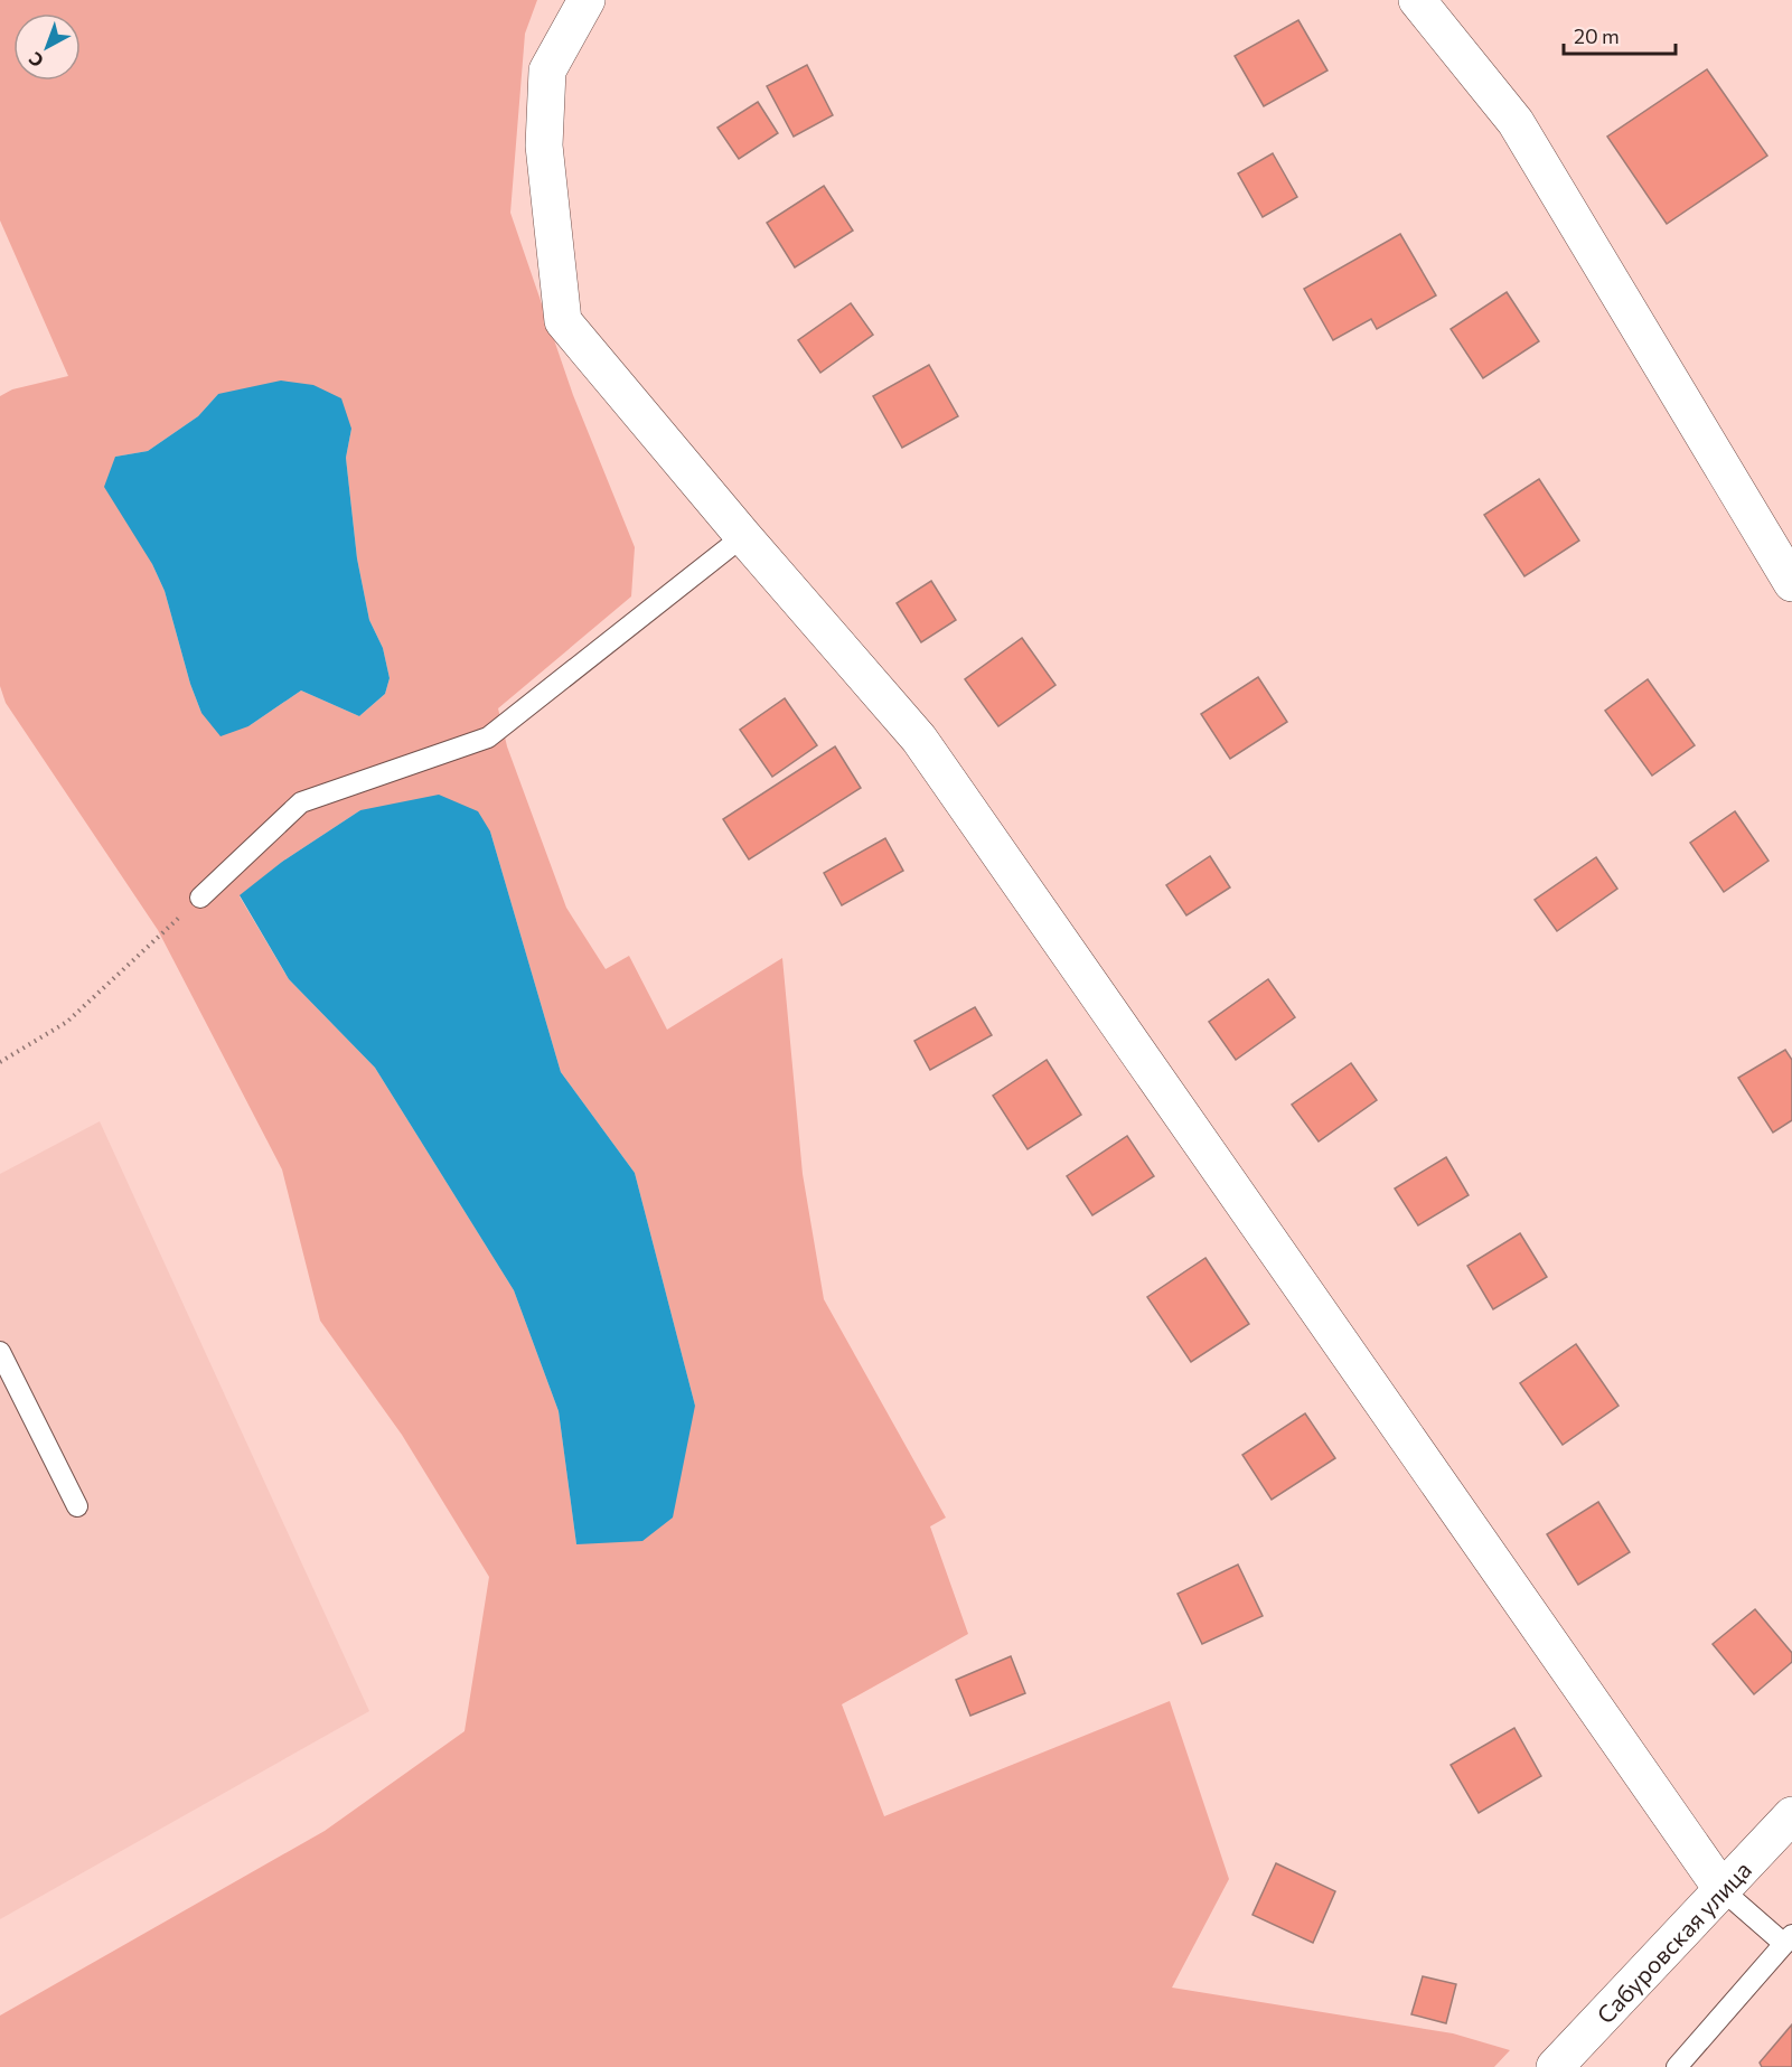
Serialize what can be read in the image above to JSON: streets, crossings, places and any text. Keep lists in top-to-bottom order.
{
  "streets": {
    "street": ["Сабуровская улица"]
  },
  "scale_bar": "20 m",
  "north": "bottom left"
}
